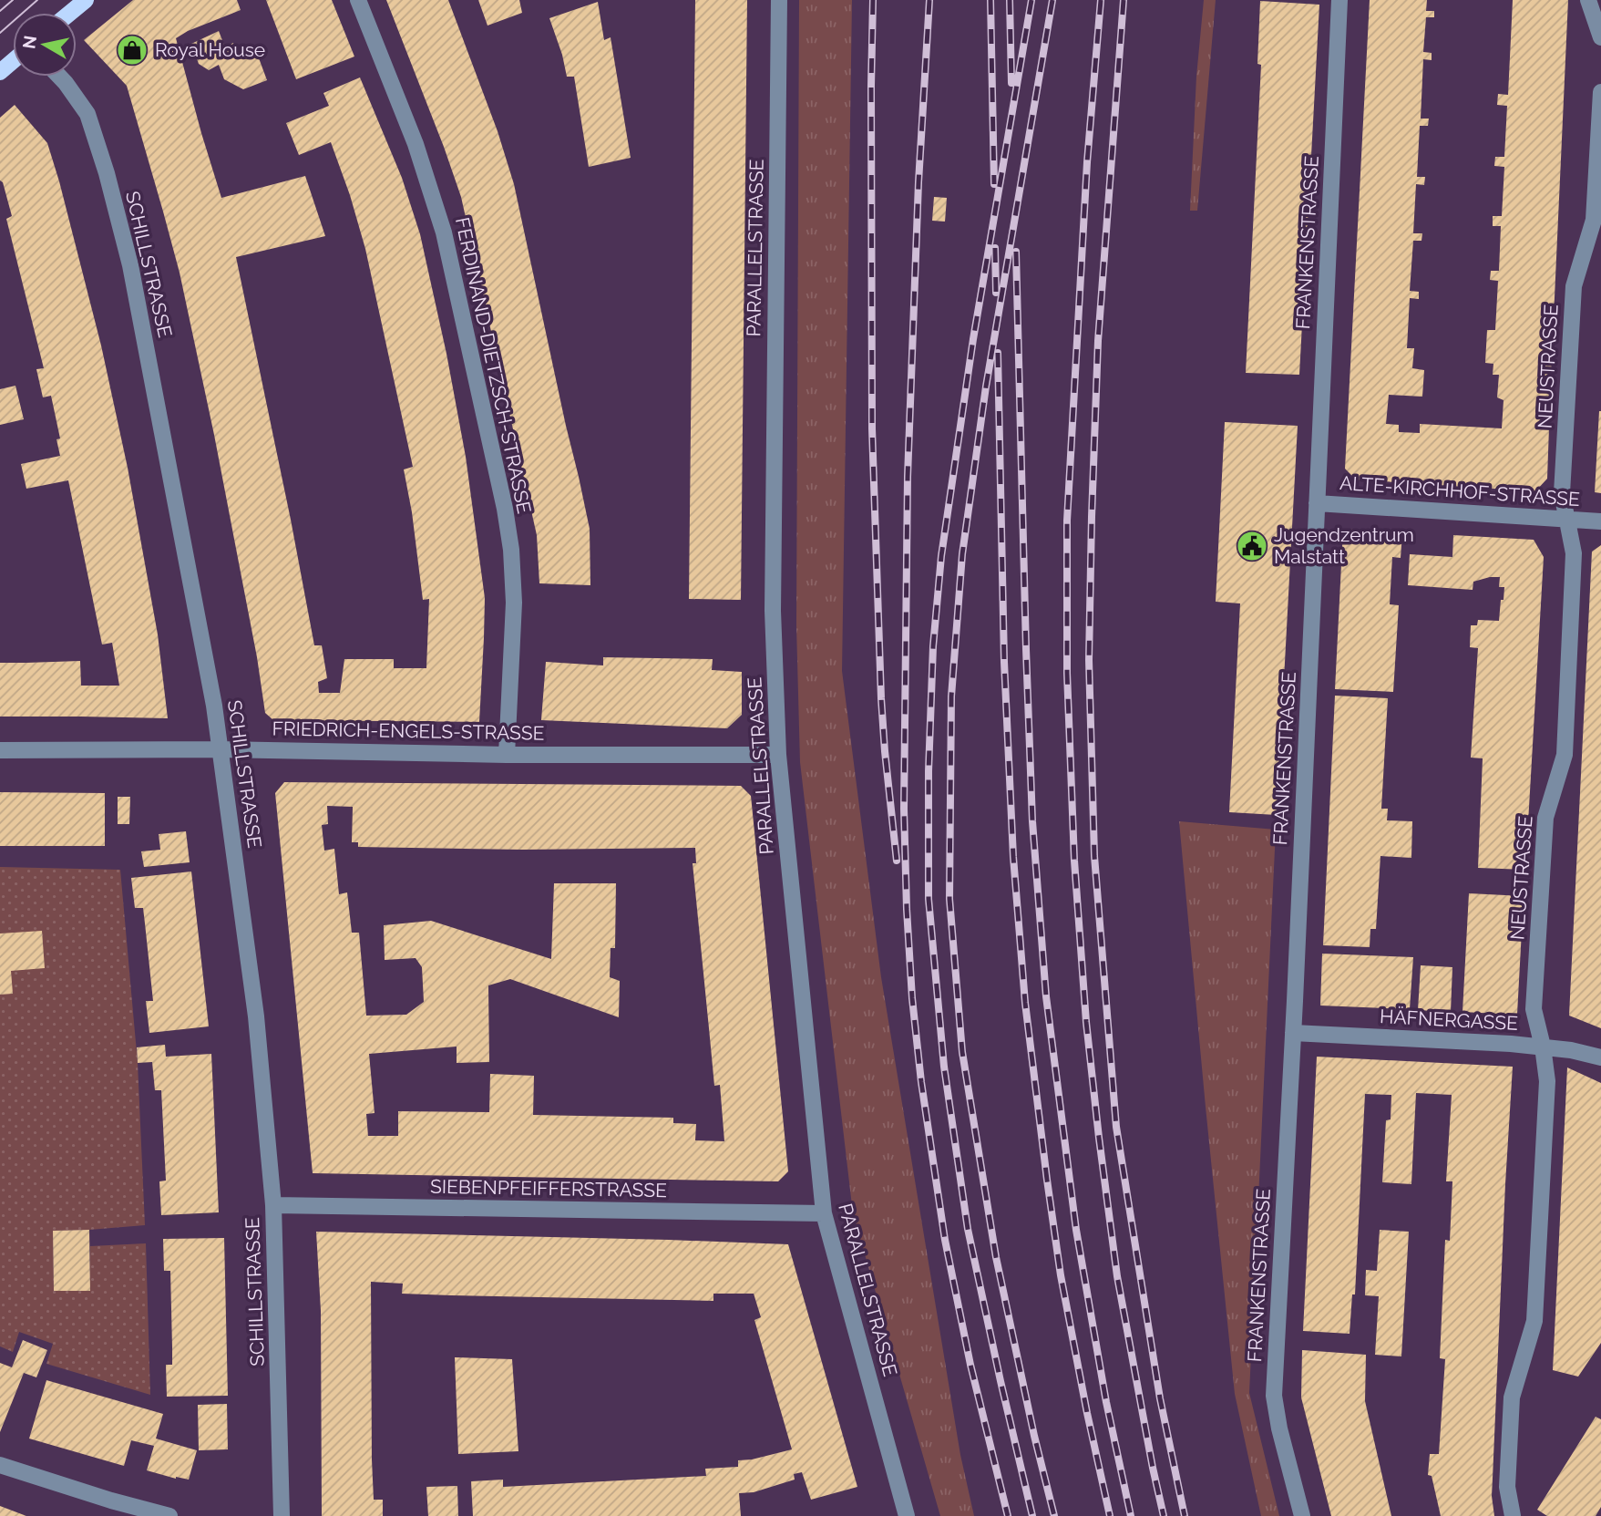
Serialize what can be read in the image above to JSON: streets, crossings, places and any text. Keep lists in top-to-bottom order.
{
  "streets": {
    "street": [
      "FRANKENSTRASSE",
      "PARALLELSTRASSE",
      "SCHILLSTRASSE",
      "FERDINAND-DIETZSCH-STRASSE",
      "NEUSTRASSE",
      "ALTE-KIRCHHOF-STRASSE",
      "FRIEDRICH-ENGELS-STRASSE",
      "HÄFNERGASSE",
      "SIEBENPFEIFFERSTRASSE"
    ]
  },
  "crossings": [
    ["FRANKENSTRASSE", "ALTE-KIRCHHOF-STRASSE"],
    ["FRANKENSTRASSE", "HÄFNERGASSE"],
    ["PARALLELSTRASSE", "FRIEDRICH-ENGELS-STRASSE"],
    ["PARALLELSTRASSE", "SIEBENPFEIFFERSTRASSE"],
    ["SCHILLSTRASSE", "FRIEDRICH-ENGELS-STRASSE"],
    ["SCHILLSTRASSE", "SIEBENPFEIFFERSTRASSE"],
    ["FERDINAND-DIETZSCH-STRASSE", "FRIEDRICH-ENGELS-STRASSE"],
    ["NEUSTRASSE", "ALTE-KIRCHHOF-STRASSE"],
    ["NEUSTRASSE", "HÄFNERGASSE"]
  ],
  "places": {
    "shop": ["Royal House"],
    "public building": ["Jugendzentrum Malstatt"]
  },
  "north": "left"
}
